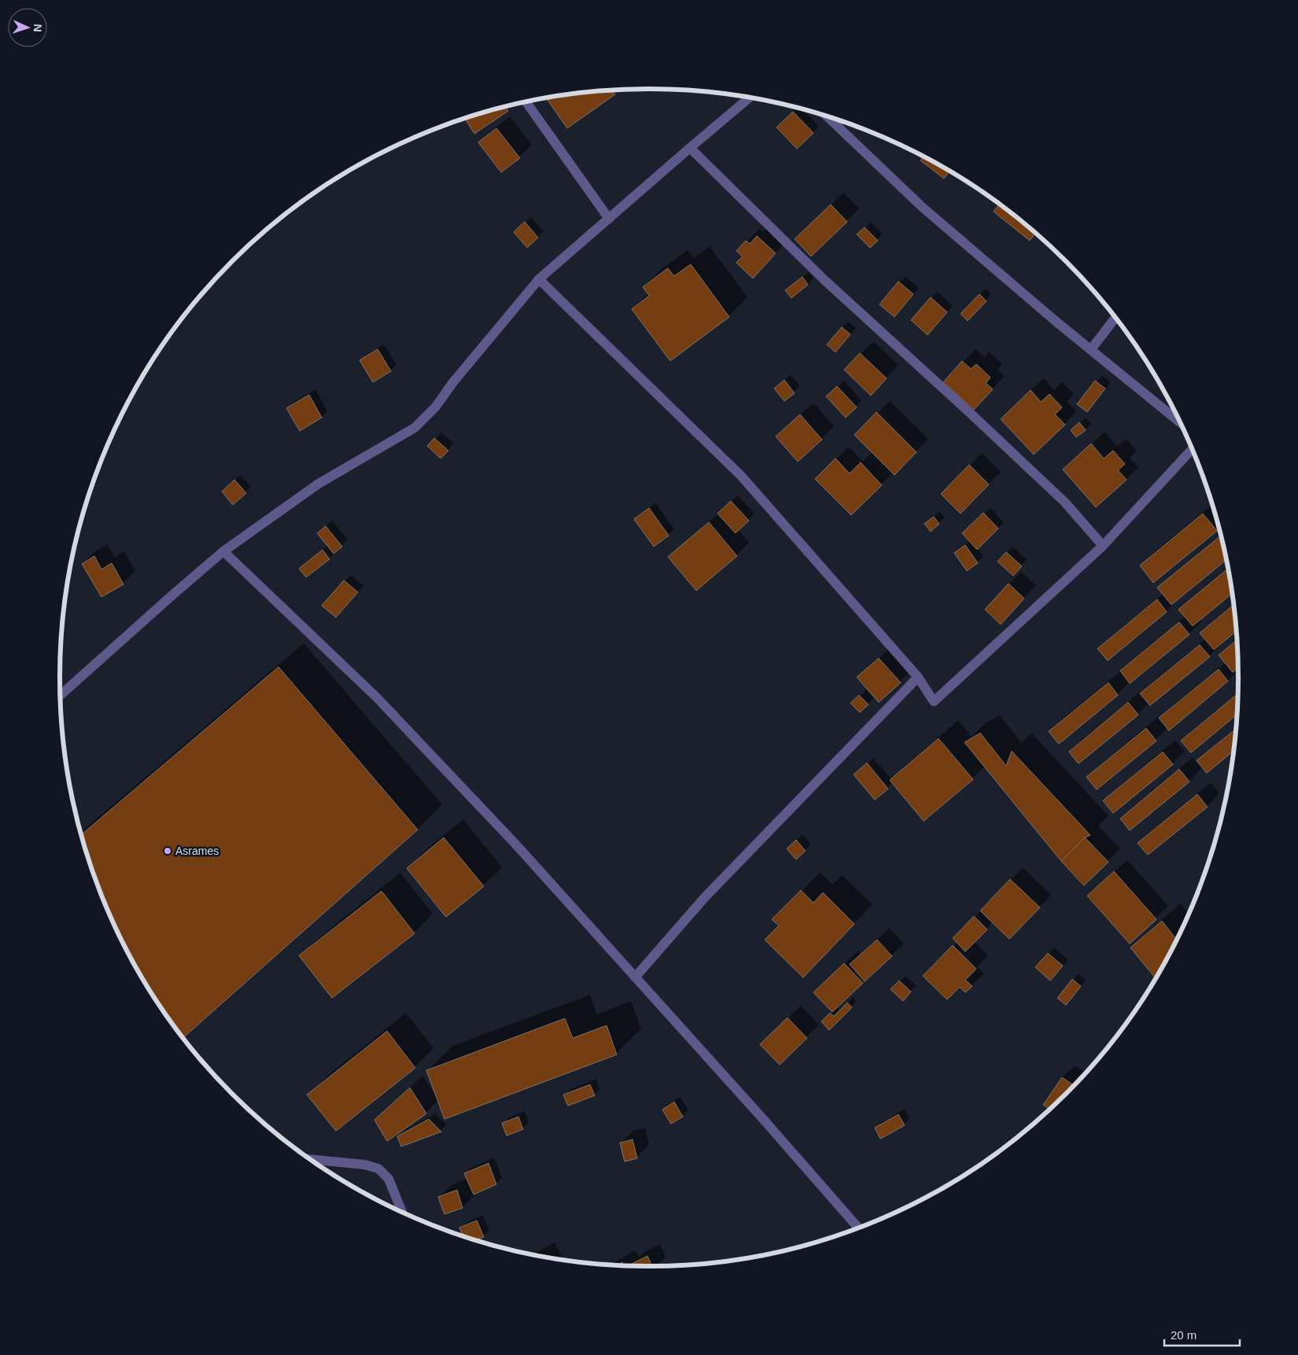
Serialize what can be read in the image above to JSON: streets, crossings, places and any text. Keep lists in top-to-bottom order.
{
  "places": ["Asrames"],
  "scale_bar": "20 m",
  "north": "right"
}
